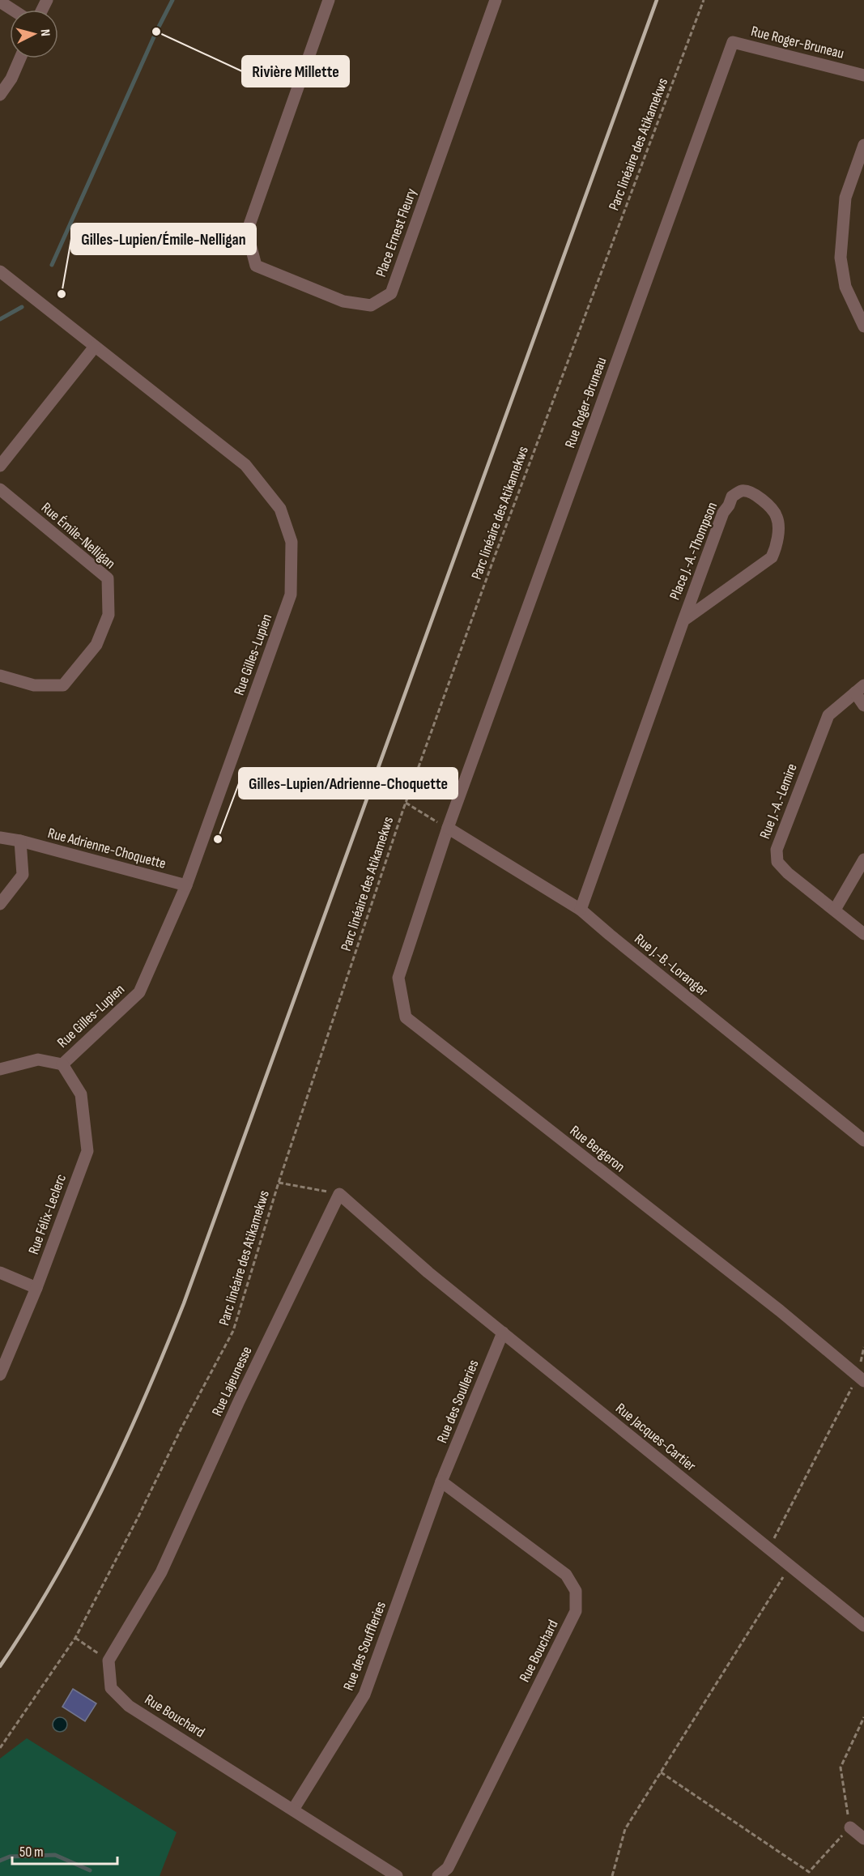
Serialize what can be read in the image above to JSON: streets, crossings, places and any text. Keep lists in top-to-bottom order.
{
  "streets": {
    "street": [
      "Rue Roger-Bruneau",
      "Place Ernest Fleury",
      "Rue Émile-Nelligan",
      "Place J.-A.-Thompson",
      "Rue Gilles-Lupien",
      "Rue J.-A.-Lemire",
      "Rue Adrienne-Choquette",
      "Rue J.-B.-Loranger",
      "Rue Bergeron",
      "Rue Félix-Leclerc",
      "Rue Lajeunesse",
      "Rue des Soulleries",
      "Rue Jacques-Cartier",
      "Rue des Souffleries",
      "Rue Bouchard"
    ],
    "path": ["Parc linéaire des Atikamekws"]
  },
  "crossings": [
    ["Rue Roger-Bruneau", "Rue J.-B.-Loranger"],
    ["Rue Roger-Bruneau", "Rue Bergeron"],
    ["Place J.-A.-Thompson", "Rue J.-B.-Loranger"],
    ["Rue Gilles-Lupien", "Rue Adrienne-Choquette"],
    ["Rue Gilles-Lupien", "Rue Félix-Leclerc"],
    ["Rue Lajeunesse", "Rue Jacques-Cartier"],
    ["Rue Lajeunesse", "Rue Bouchard"],
    ["Rue des Soulleries", "Rue Jacques-Cartier"],
    ["Rue des Soulleries", "Rue des Souffleries"],
    ["Rue des Soulleries", "Rue Bouchard"],
    ["Rue des Souffleries", "Rue Bouchard"]
  ],
  "places": ["Rivière Millette", "Gilles-Lupien/Émile-Nelligan", "Gilles-Lupien/Adrienne-Choquette"],
  "scale_bar": "50 m",
  "north": "right"
}
